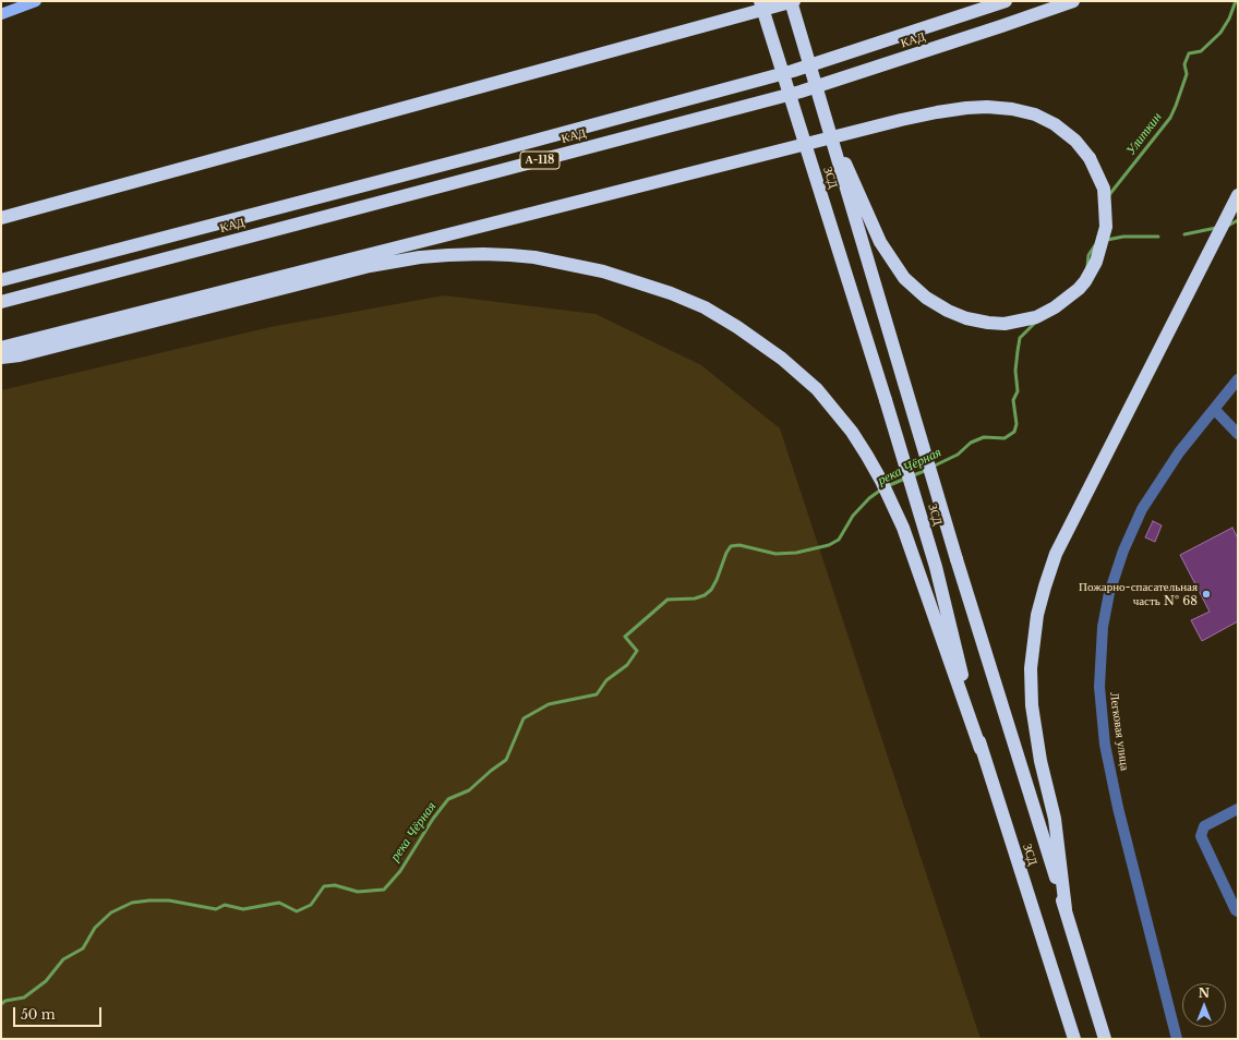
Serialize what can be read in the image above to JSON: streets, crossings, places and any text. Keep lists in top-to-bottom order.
{
  "streets": {
    "highway": ["КАД", "А-118", "ЗСД"],
    "street": ["Легковая улица"]
  },
  "water": ["Улиткин", "река Чёрная"],
  "places": ["Пожарно-спасательная часть № 68"],
  "scale_bar": "50 m",
  "north": "top"
}
